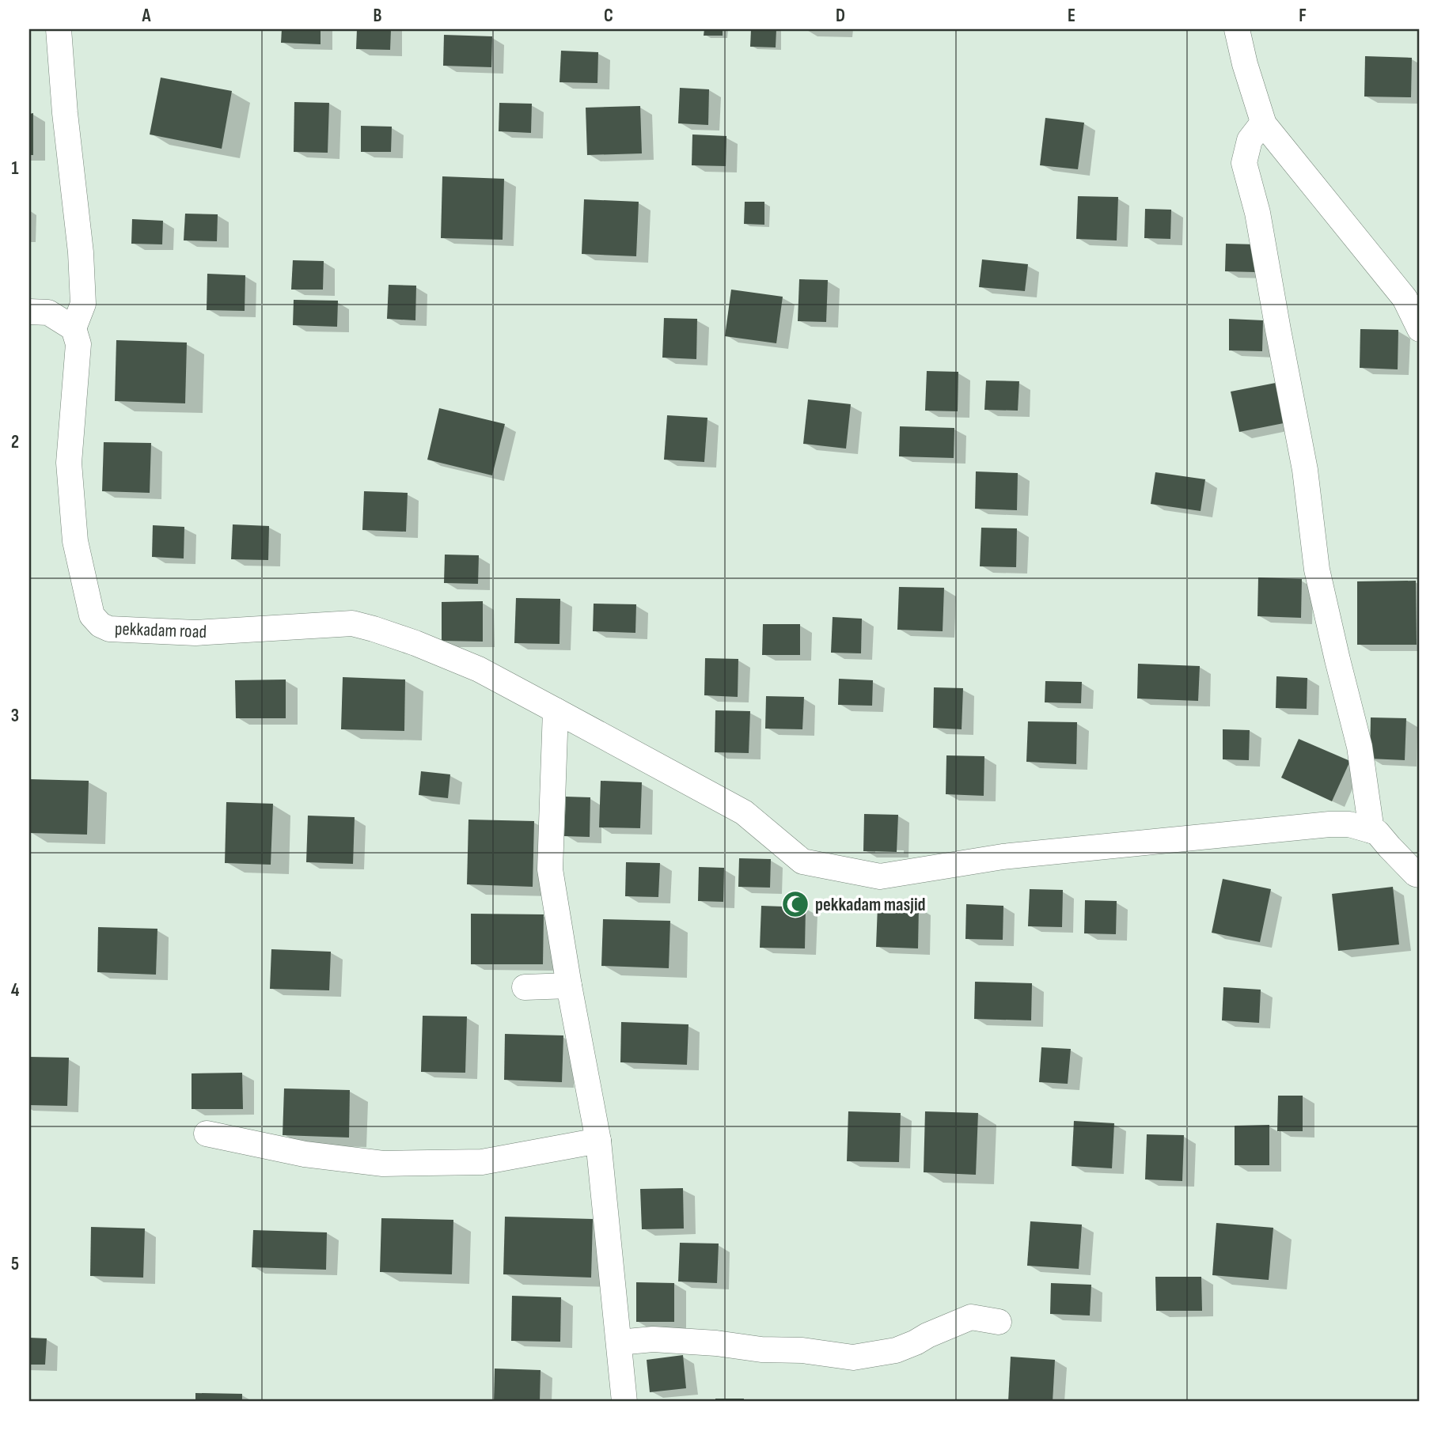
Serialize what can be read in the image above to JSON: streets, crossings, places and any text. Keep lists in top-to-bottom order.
{
  "streets": {
    "street": ["pekkadam road"]
  },
  "places": {
    "mosque": ["pekkadam masjid"]
  },
  "grid": {
    "columns": [
      "A",
      "B",
      "C",
      "D",
      "E",
      "F"
    ],
    "rows": [
      "1",
      "2",
      "3",
      "4",
      "5"
    ]
  }
}
